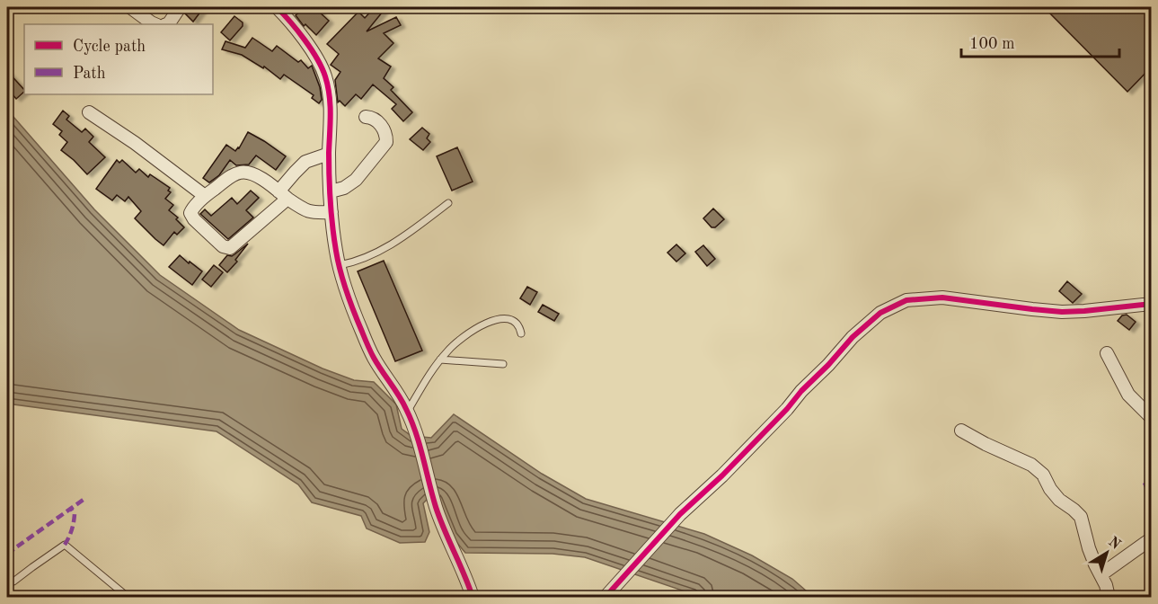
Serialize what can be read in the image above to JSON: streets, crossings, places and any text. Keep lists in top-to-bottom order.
{
  "legend": ["Cycle path", "Path"],
  "scale_bar": "100 m",
  "north": "top right"
}
